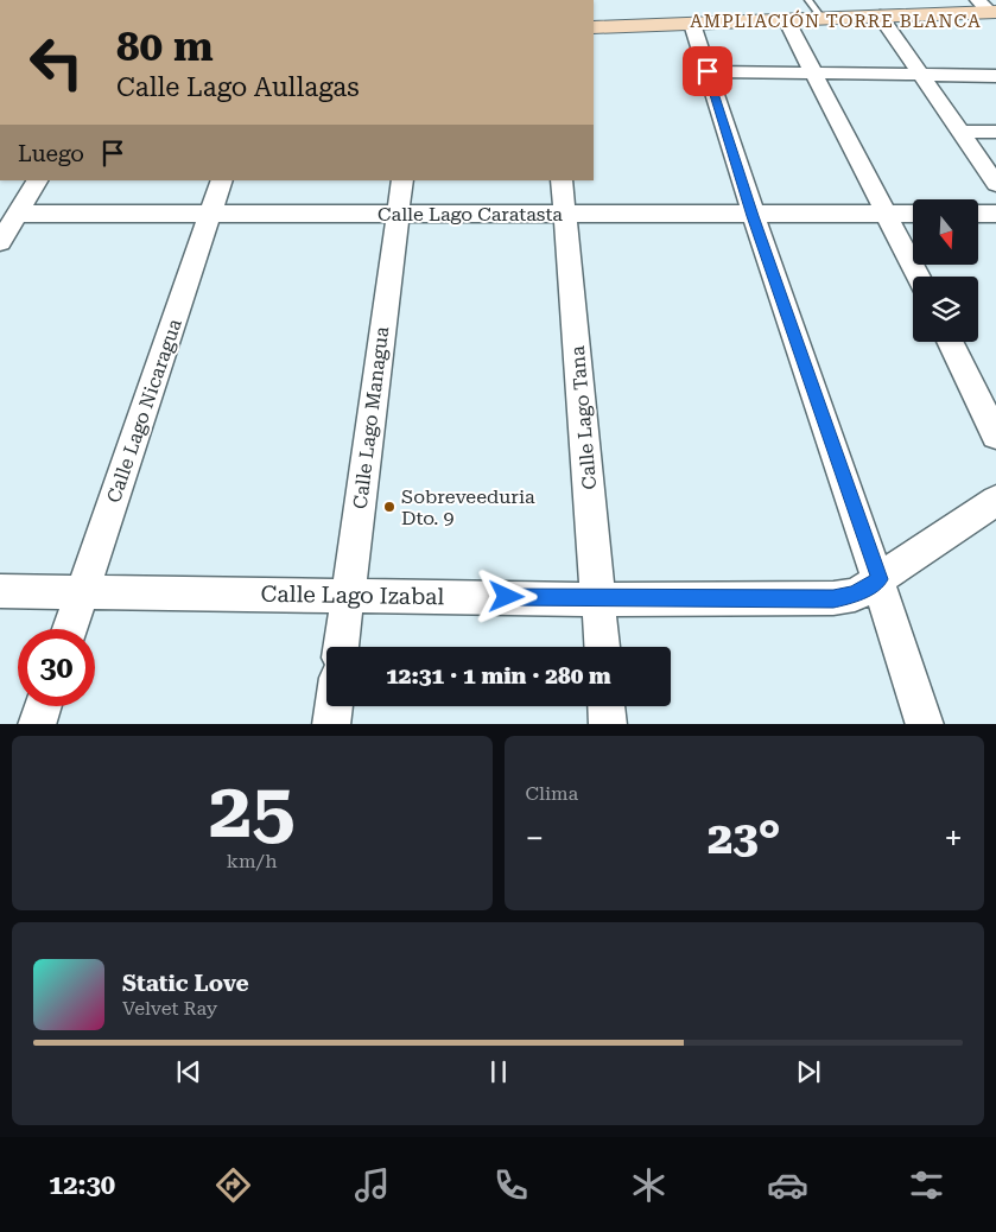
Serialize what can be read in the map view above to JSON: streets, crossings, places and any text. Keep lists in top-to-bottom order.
{
  "streets": {
    "street": [
      "Calle Lago Caratasta",
      "Calle Lago Nicaragua",
      "Calle Lago Managua",
      "Calle Lago Tana",
      "Calle Lago Izabal"
    ]
  },
  "crossings": [
    ["Calle Lago Caratasta", "Calle Lago Nicaragua"],
    ["Calle Lago Caratasta", "Calle Lago Managua"],
    ["Calle Lago Caratasta", "Calle Lago Tana"],
    ["Calle Lago Nicaragua", "Calle Lago Izabal"],
    ["Calle Lago Managua", "Calle Lago Izabal"],
    ["Calle Lago Tana", "Calle Lago Izabal"]
  ],
  "districts": ["AMPLIACIÓN TORRE BLANCA"],
  "places": ["Sobreveeduria Dto. 9"],
  "north": "bottom",
  "page": {
    "turn": ["80 m", "Calle Lago Aullagas"],
    "then": "Luego",
    "limit": "30",
    "trip": "12:31 · 1 min · 280 m",
    "tile": [
      ["25", "km/h"],
      "Clima"
    ],
    "heat": ["−", "23°", "+"],
    "song": ["Static Love", "Velvet Ray"],
    "tabs": "12:30"
  }
}
